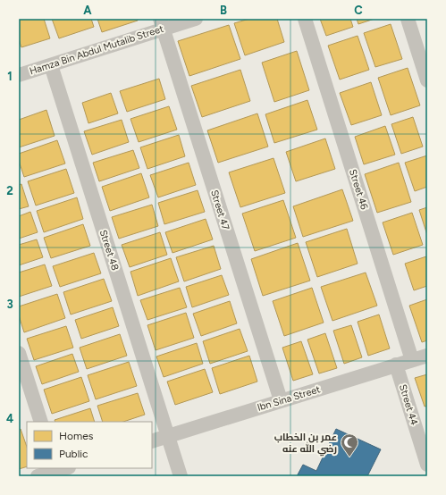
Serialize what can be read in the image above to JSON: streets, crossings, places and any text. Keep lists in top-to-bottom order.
{
  "streets": {
    "street": [
      "Hamza Bin Abdul Mutalib Street",
      "Street 46",
      "Street 47",
      "Street 48",
      "Ibn Sina Street",
      "Street 44"
    ]
  },
  "crossings": [
    ["Hamza Bin Abdul Mutalib Street", "Street 47"],
    ["Hamza Bin Abdul Mutalib Street", "Street 48"],
    ["Street 46", "Ibn Sina Street"],
    ["Street 47", "Ibn Sina Street"],
    ["Street 48", "Ibn Sina Street"],
    ["Ibn Sina Street", "Street 44"]
  ],
  "places": {
    "mosque": ["عمر بن الخطاب رضي الله عنه"]
  },
  "legend": ["Homes", "Public"],
  "grid": {
    "columns": ["A", "B", "C"],
    "rows": [
      "1",
      "2",
      "3",
      "4"
    ]
  }
}
